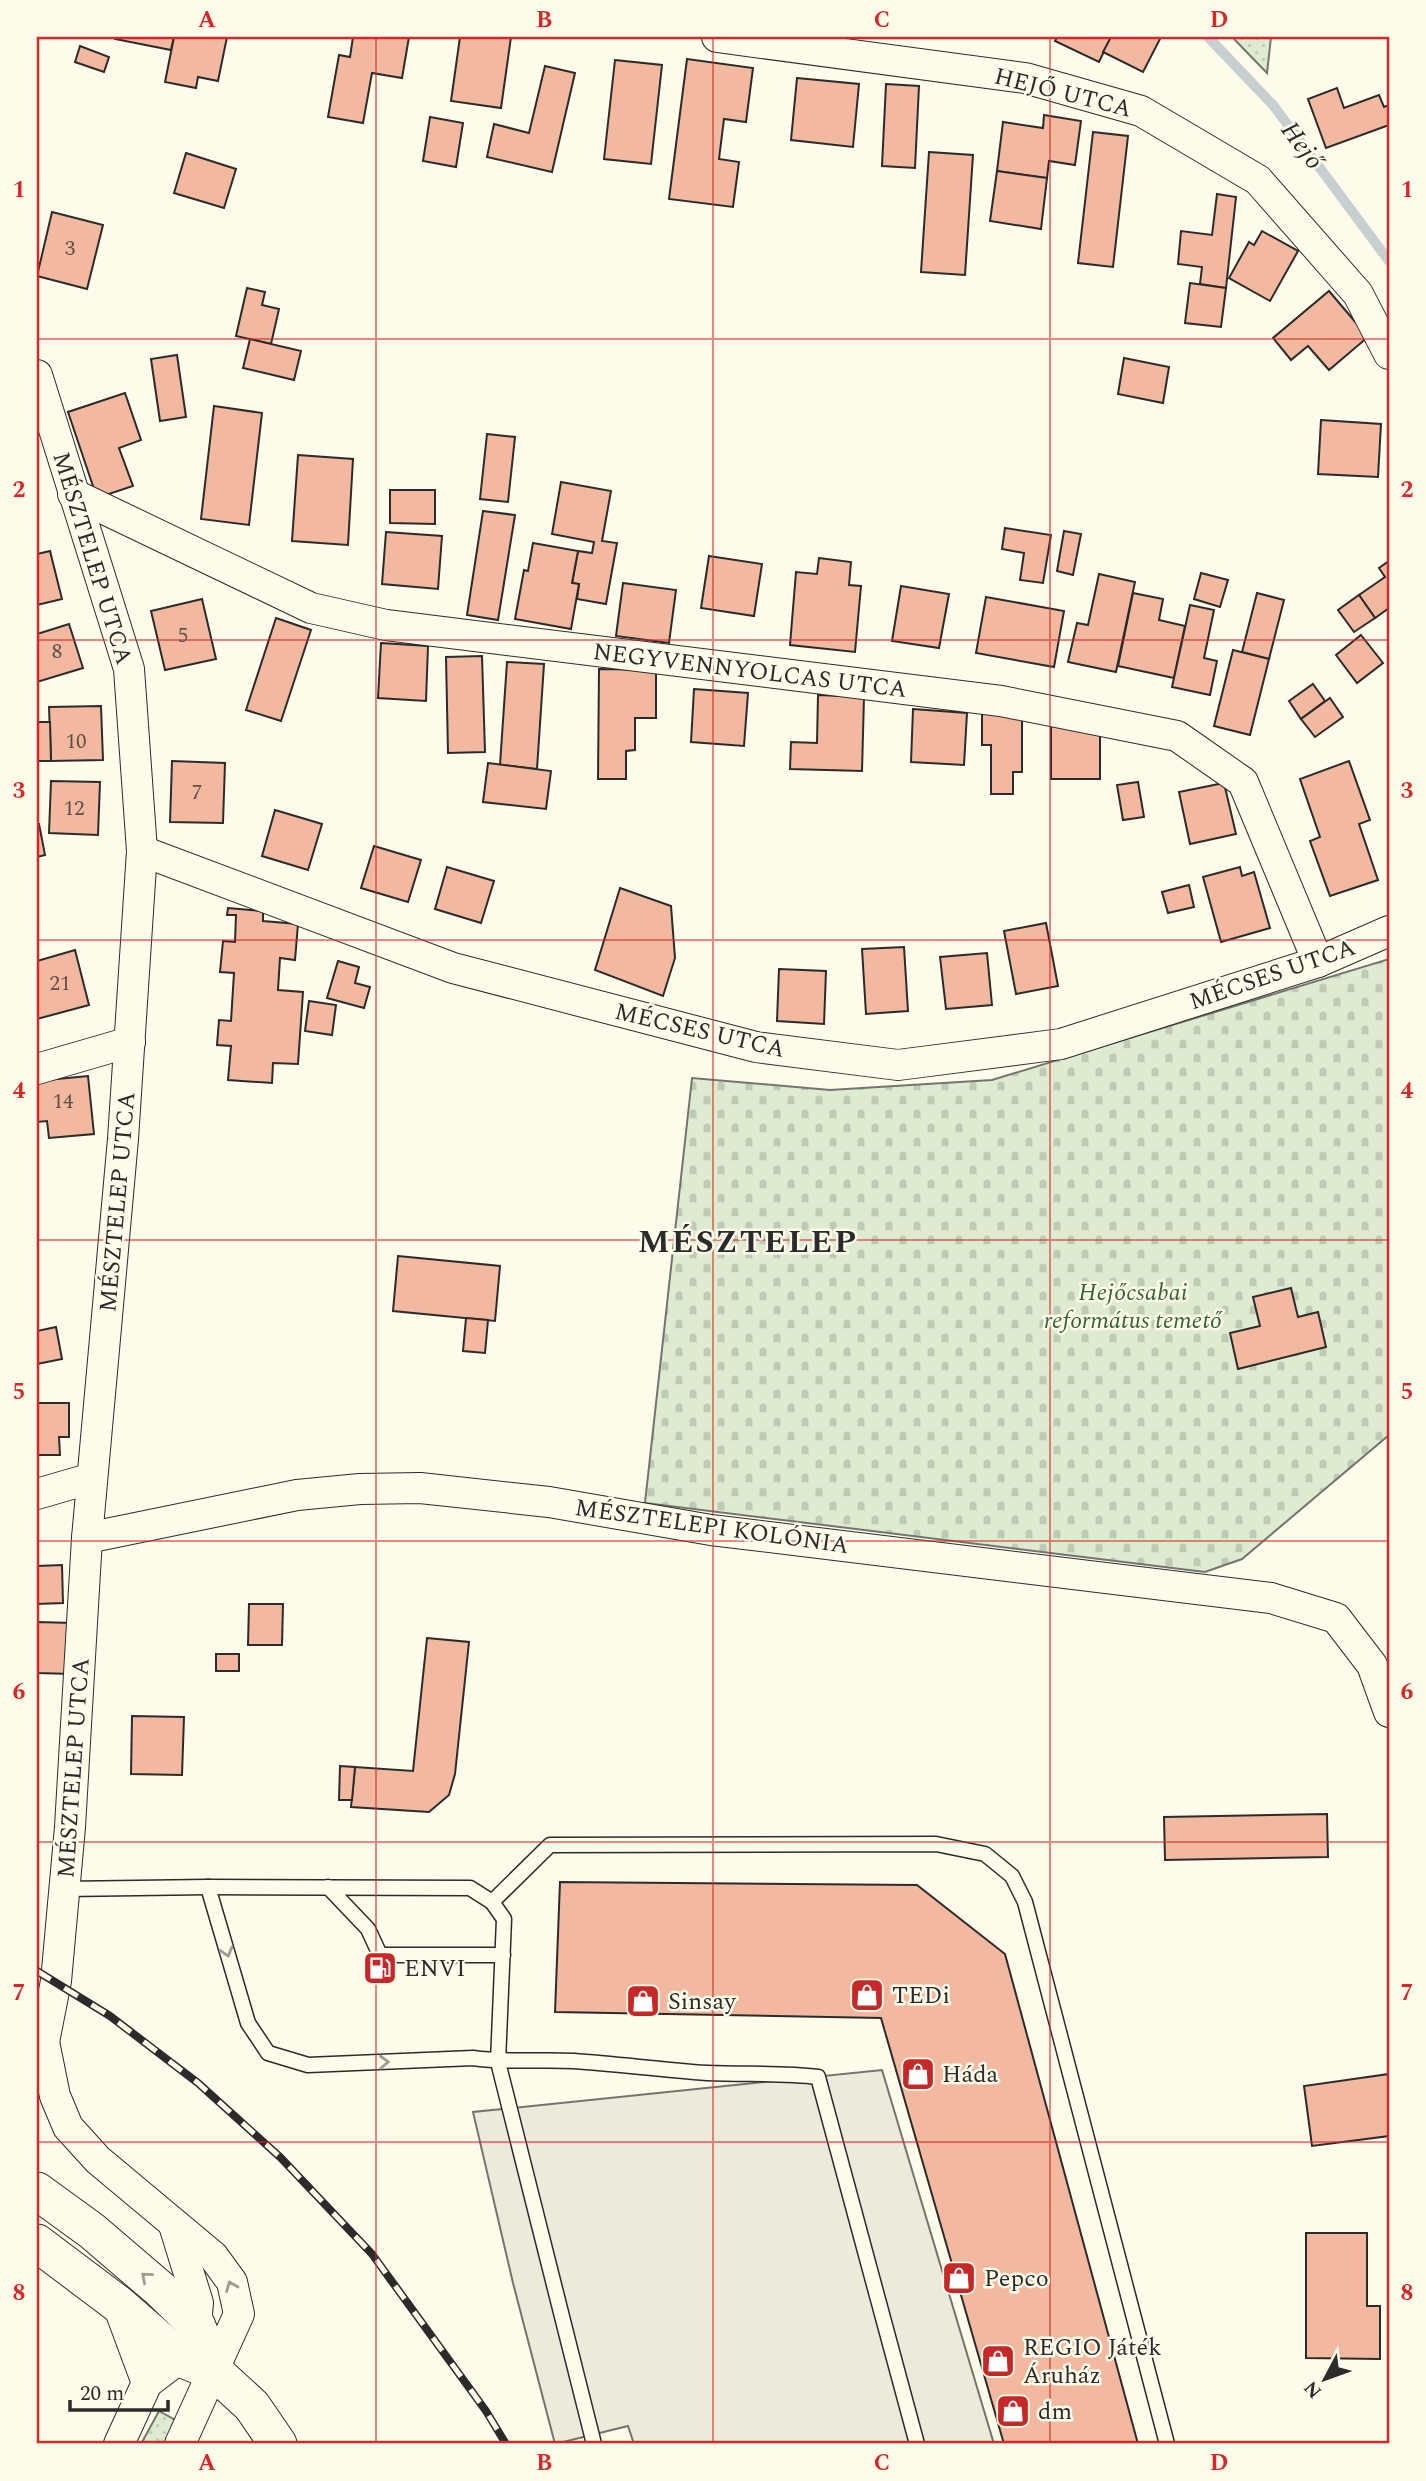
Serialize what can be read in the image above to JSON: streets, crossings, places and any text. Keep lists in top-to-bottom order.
{
  "streets": {
    "street": [
      "HEJŐ UTCA",
      "MÉSZTELEP UTCA",
      "NEGYVENNYOLCAS UTCA",
      "MÉCSES UTCA",
      "MÉSZTELEPI KOLÓNIA"
    ]
  },
  "crossings": [
    ["MÉSZTELEP UTCA", "NEGYVENNYOLCAS UTCA"],
    ["MÉSZTELEP UTCA", "MÉCSES UTCA"],
    ["MÉSZTELEP UTCA", "MÉSZTELEPI KOLÓNIA"],
    ["NEGYVENNYOLCAS UTCA", "MÉCSES UTCA"]
  ],
  "districts": ["MÉSZTELEP"],
  "water": ["Hejő"],
  "parks": ["Hejőcsabai református temető"],
  "places": {
    "fuel station": ["ENVI"],
    "shop": [
      "TEDi",
      "Sinsay",
      "Háda",
      "Pepco",
      "REGIO Játék Áruház",
      "dm"
    ]
  },
  "house_numbers": [
    "3",
    "5",
    "8",
    "10",
    "7",
    "12",
    "21",
    "14"
  ],
  "scale_bar": "20 m",
  "north": "bottom left",
  "grid": {
    "columns": [
      "A",
      "B",
      "C",
      "D"
    ],
    "rows": [
      "1",
      "2",
      "3",
      "4",
      "5",
      "6",
      "7",
      "8"
    ]
  }
}
